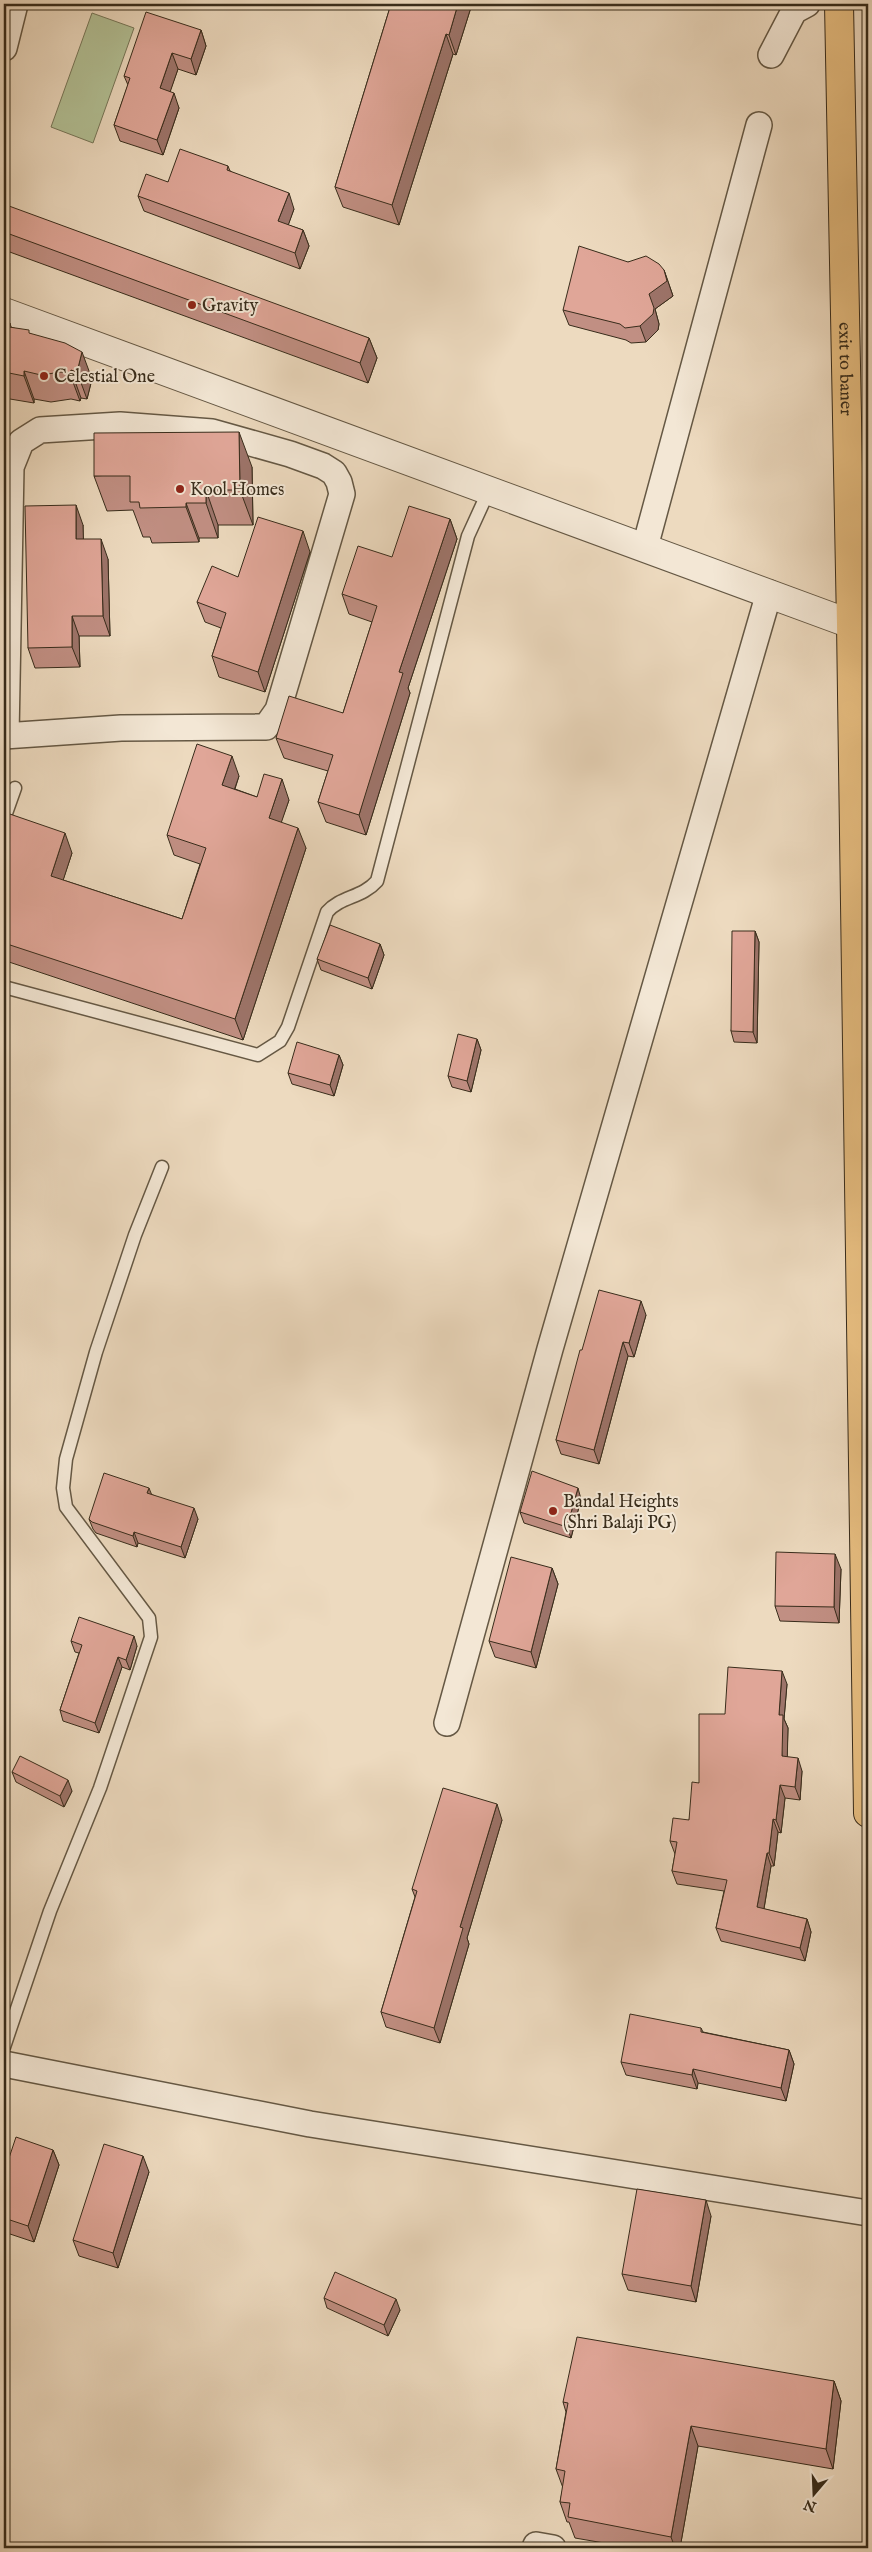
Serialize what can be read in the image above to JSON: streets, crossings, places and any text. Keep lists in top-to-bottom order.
{
  "streets": {
    "main road": ["exit to baner"]
  },
  "places": [
    "Gravity",
    "Celestial One",
    "Kool Homes",
    "Bandal Heights (Shri Balaji PG)"
  ],
  "north": "bottom"
}
